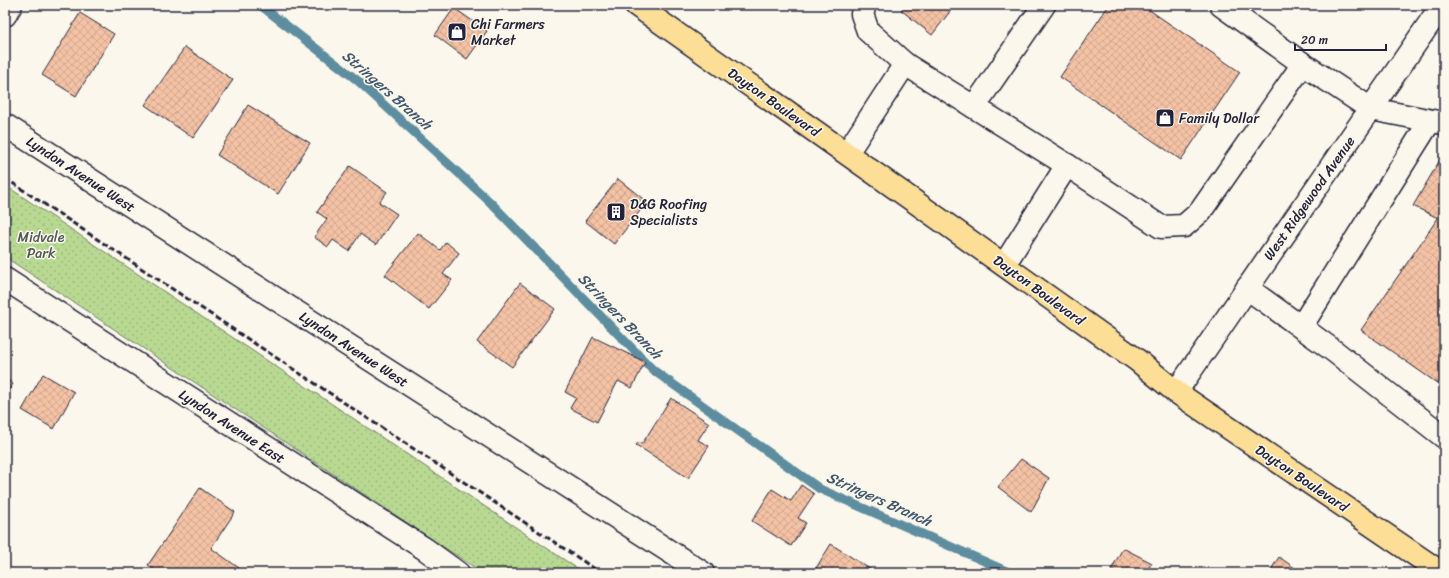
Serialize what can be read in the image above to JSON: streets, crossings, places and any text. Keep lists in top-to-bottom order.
{
  "streets": {
    "main road": ["Dayton Boulevard"],
    "street": ["Lyndon Avenue West", "West Ridgewood Avenue", "Lyndon Avenue East"]
  },
  "crossings": [
    ["Dayton Boulevard", "West Ridgewood Avenue"]
  ],
  "water": ["Stringers Branch"],
  "parks": ["Midvale Park"],
  "places": {
    "shop": ["Chi Farmers Market", "Family Dollar"],
    "building": ["D&G Roofing Specialists"]
  },
  "scale_bar": "20 m"
}
